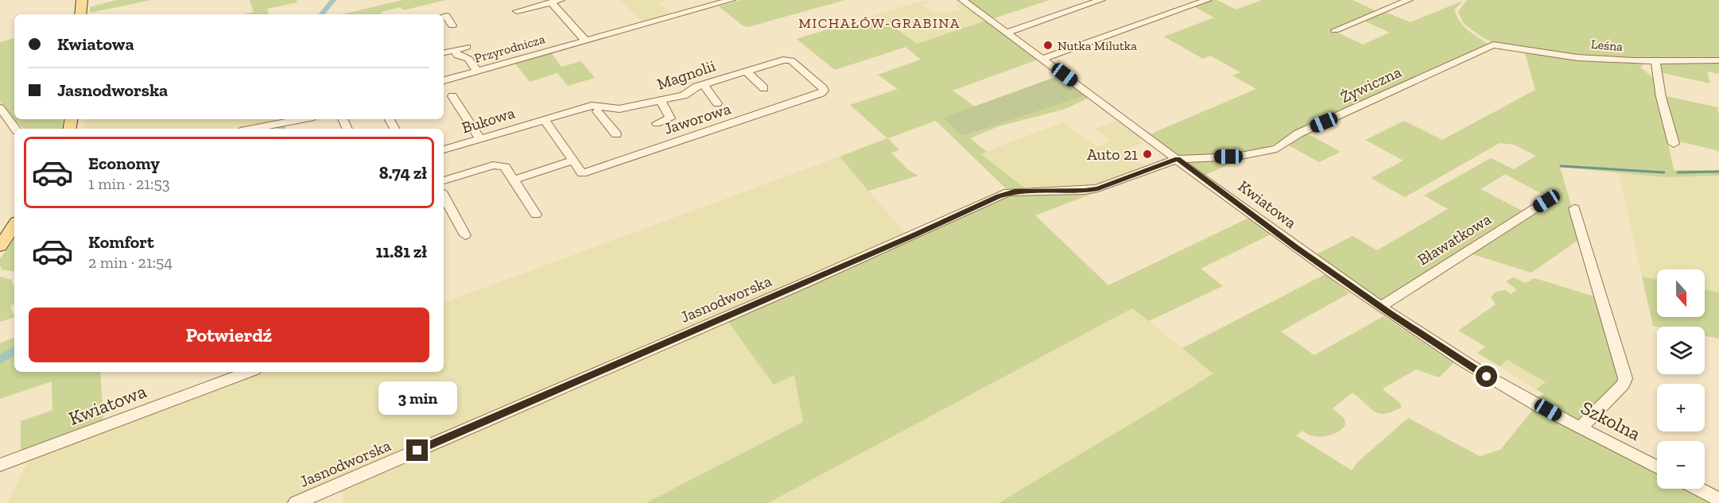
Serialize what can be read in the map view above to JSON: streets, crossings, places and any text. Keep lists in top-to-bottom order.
{
  "streets": {
    "street": [
      "Leśna",
      "Przyrodnicza",
      "Magnolii",
      "Żywiczna",
      "Jaworowa",
      "Bukowa",
      "Kwiatowa",
      "Bławatkowa",
      "Jasnodworska",
      "Szkolna"
    ]
  },
  "crossings": [
    ["Leśna", "Żywiczna"],
    ["Magnolii", "Jaworowa"],
    ["Magnolii", "Bukowa"],
    ["Żywiczna", "Kwiatowa"],
    ["Żywiczna", "Jasnodworska"],
    ["Kwiatowa", "Bławatkowa"],
    ["Kwiatowa", "Jasnodworska"],
    ["Kwiatowa", "Szkolna"]
  ],
  "districts": ["MICHAŁÓW-GRABINA"],
  "places": ["Nutka Milutka", "Auto 21"],
  "north": "bottom",
  "page": {
    "banner": ["Kwiatowa", "Jasnodworska"],
    "list": [
      {
        "name": "Economy",
        "note": "1 min · 21:53",
        "value": "8.74 zł"
      },
      {
        "name": "Komfort",
        "note": "2 min · 21:54",
        "value": "11.81 zł"
      }
    ],
    "map_buttons": ["+", "−"],
    "buttons": "Potwierdź",
    "bubble": "3 min"
  }
}
